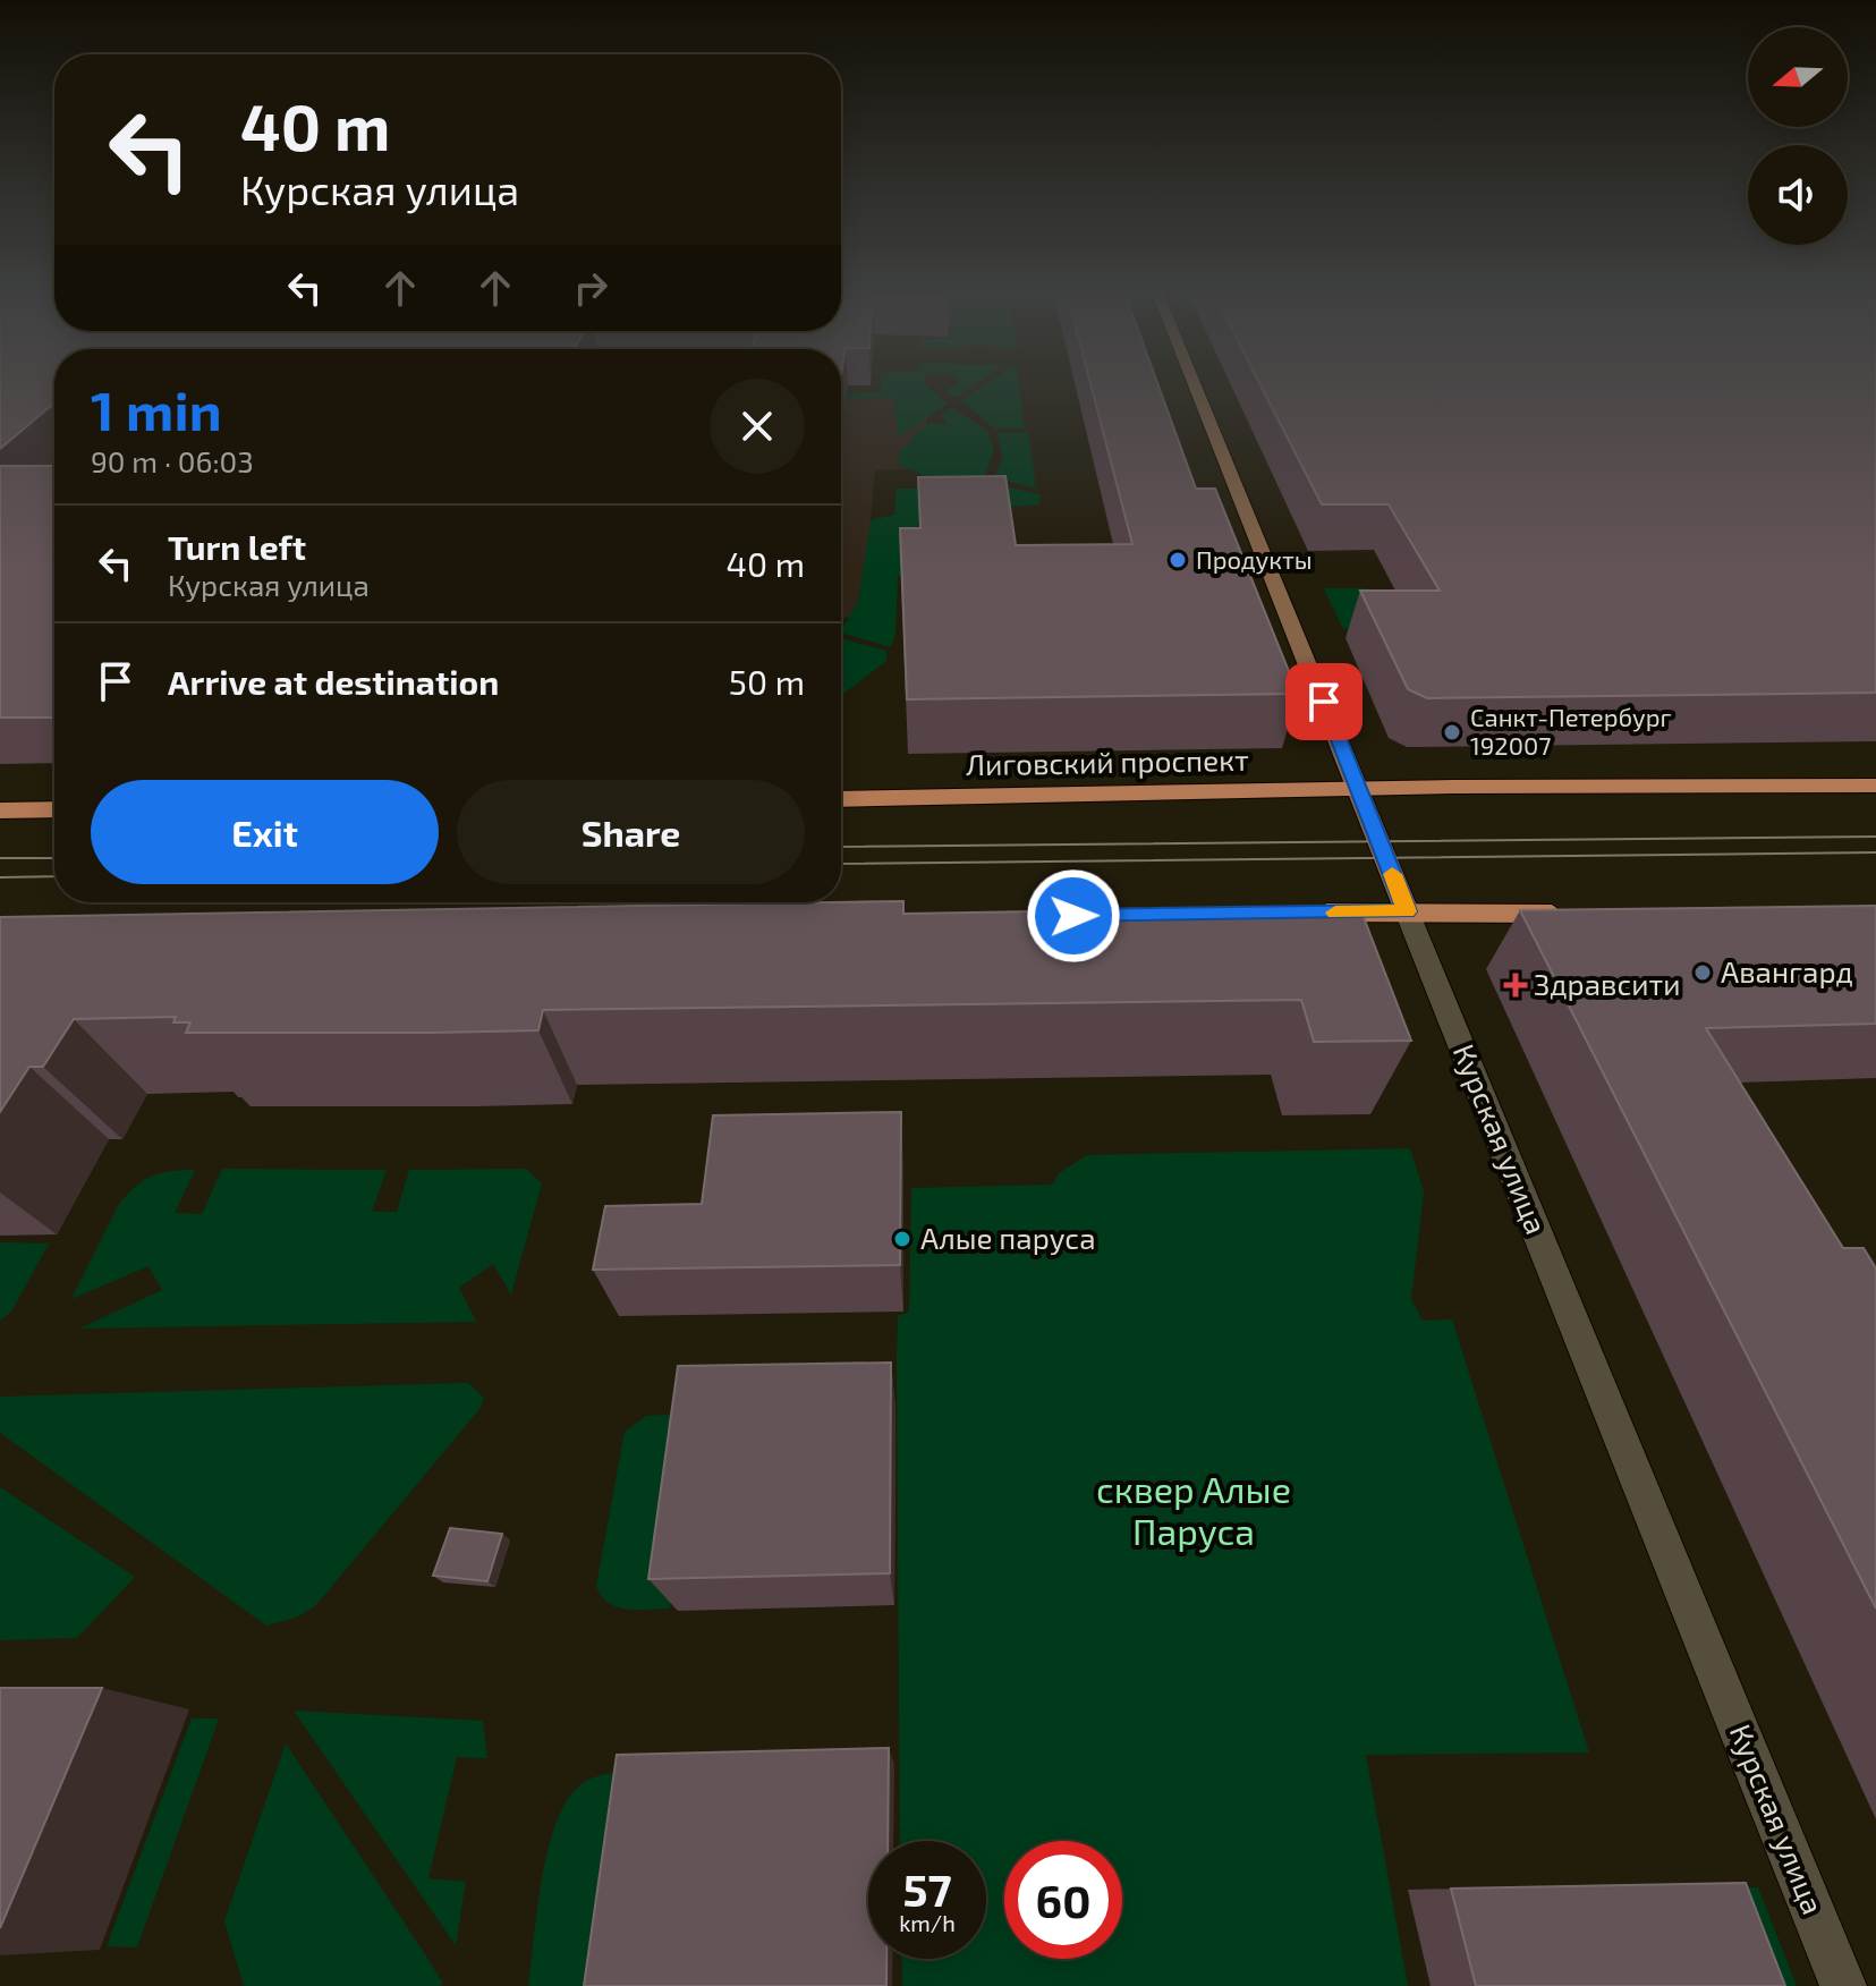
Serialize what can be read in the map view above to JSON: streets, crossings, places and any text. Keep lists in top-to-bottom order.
{
  "streets": {
    "main road": ["Лиговский проспект"],
    "street": ["Курская улица"]
  },
  "crossings": [
    ["Лиговский проспект", "Курская улица"]
  ],
  "parks": ["сквер Алые Паруса"],
  "places": {
    "other": [
      "Продукты",
      "Санкт-Петербург 192007",
      "Авангард",
      "Алые паруса"
    ],
    "health": ["Здравсити"]
  },
  "north": "left",
  "page": {
    "turn": ["40 m", "Курская улица"],
    "heading": ["1 min", "90 m · 06:03"],
    "list": [
      {
        "name": "Turn left",
        "note": "Курская улица",
        "value": "40 m"
      },
      {
        "name": "Arrive at destination",
        "value": "50 m"
      }
    ],
    "buttons": ["Exit", "Share"],
    "speed": "57 km/h",
    "limit": "60"
  }
}
